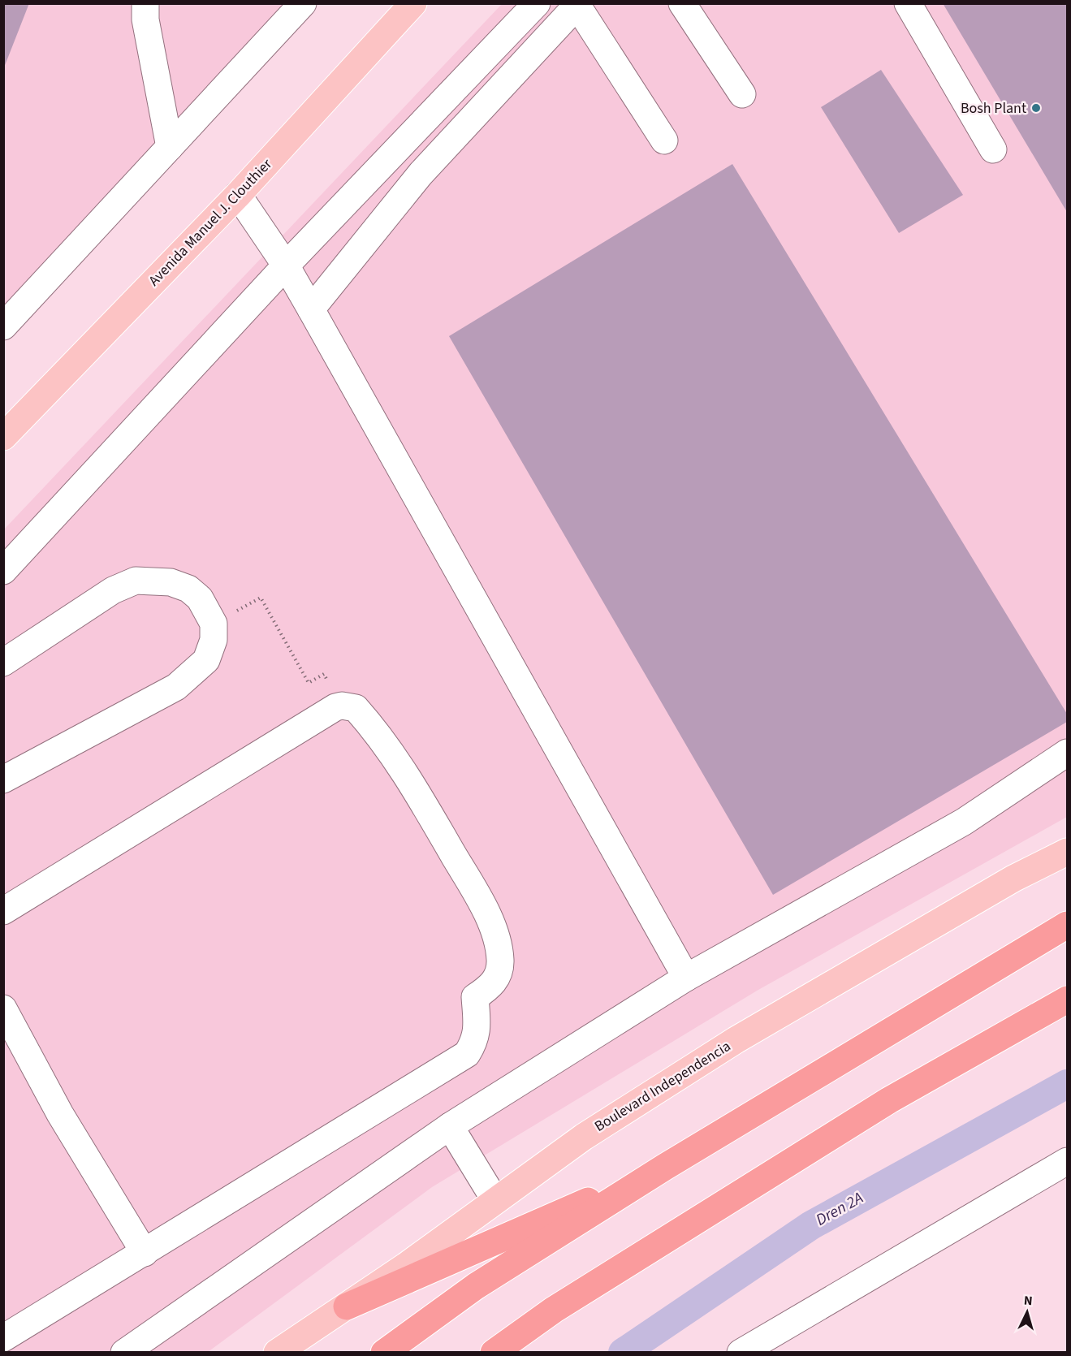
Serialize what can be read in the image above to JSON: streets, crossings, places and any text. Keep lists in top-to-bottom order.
{
  "streets": {
    "main road": ["Avenida Manuel J. Clouthier", "Boulevard Independencia"]
  },
  "water": ["Dren 2A"],
  "places": ["Bosh Plant"],
  "north": "top"
}
